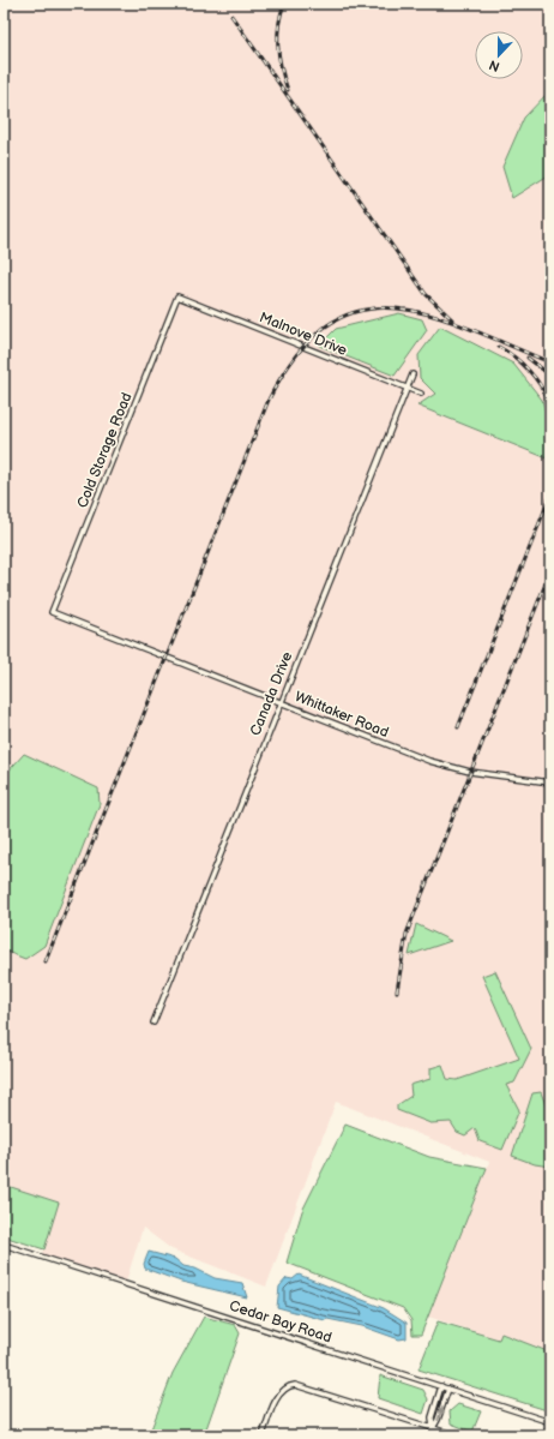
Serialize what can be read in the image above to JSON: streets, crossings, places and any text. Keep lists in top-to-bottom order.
{
  "streets": {
    "street": [
      "Malnove Drive",
      "Cold Storage Road",
      "Canada Drive",
      "Whittaker Road",
      "Cedar Bay Road"
    ]
  },
  "crossings": [
    ["Malnove Drive", "Cold Storage Road"],
    ["Malnove Drive", "Canada Drive"],
    ["Cold Storage Road", "Whittaker Road"],
    ["Canada Drive", "Whittaker Road"]
  ],
  "north": "bottom"
}
